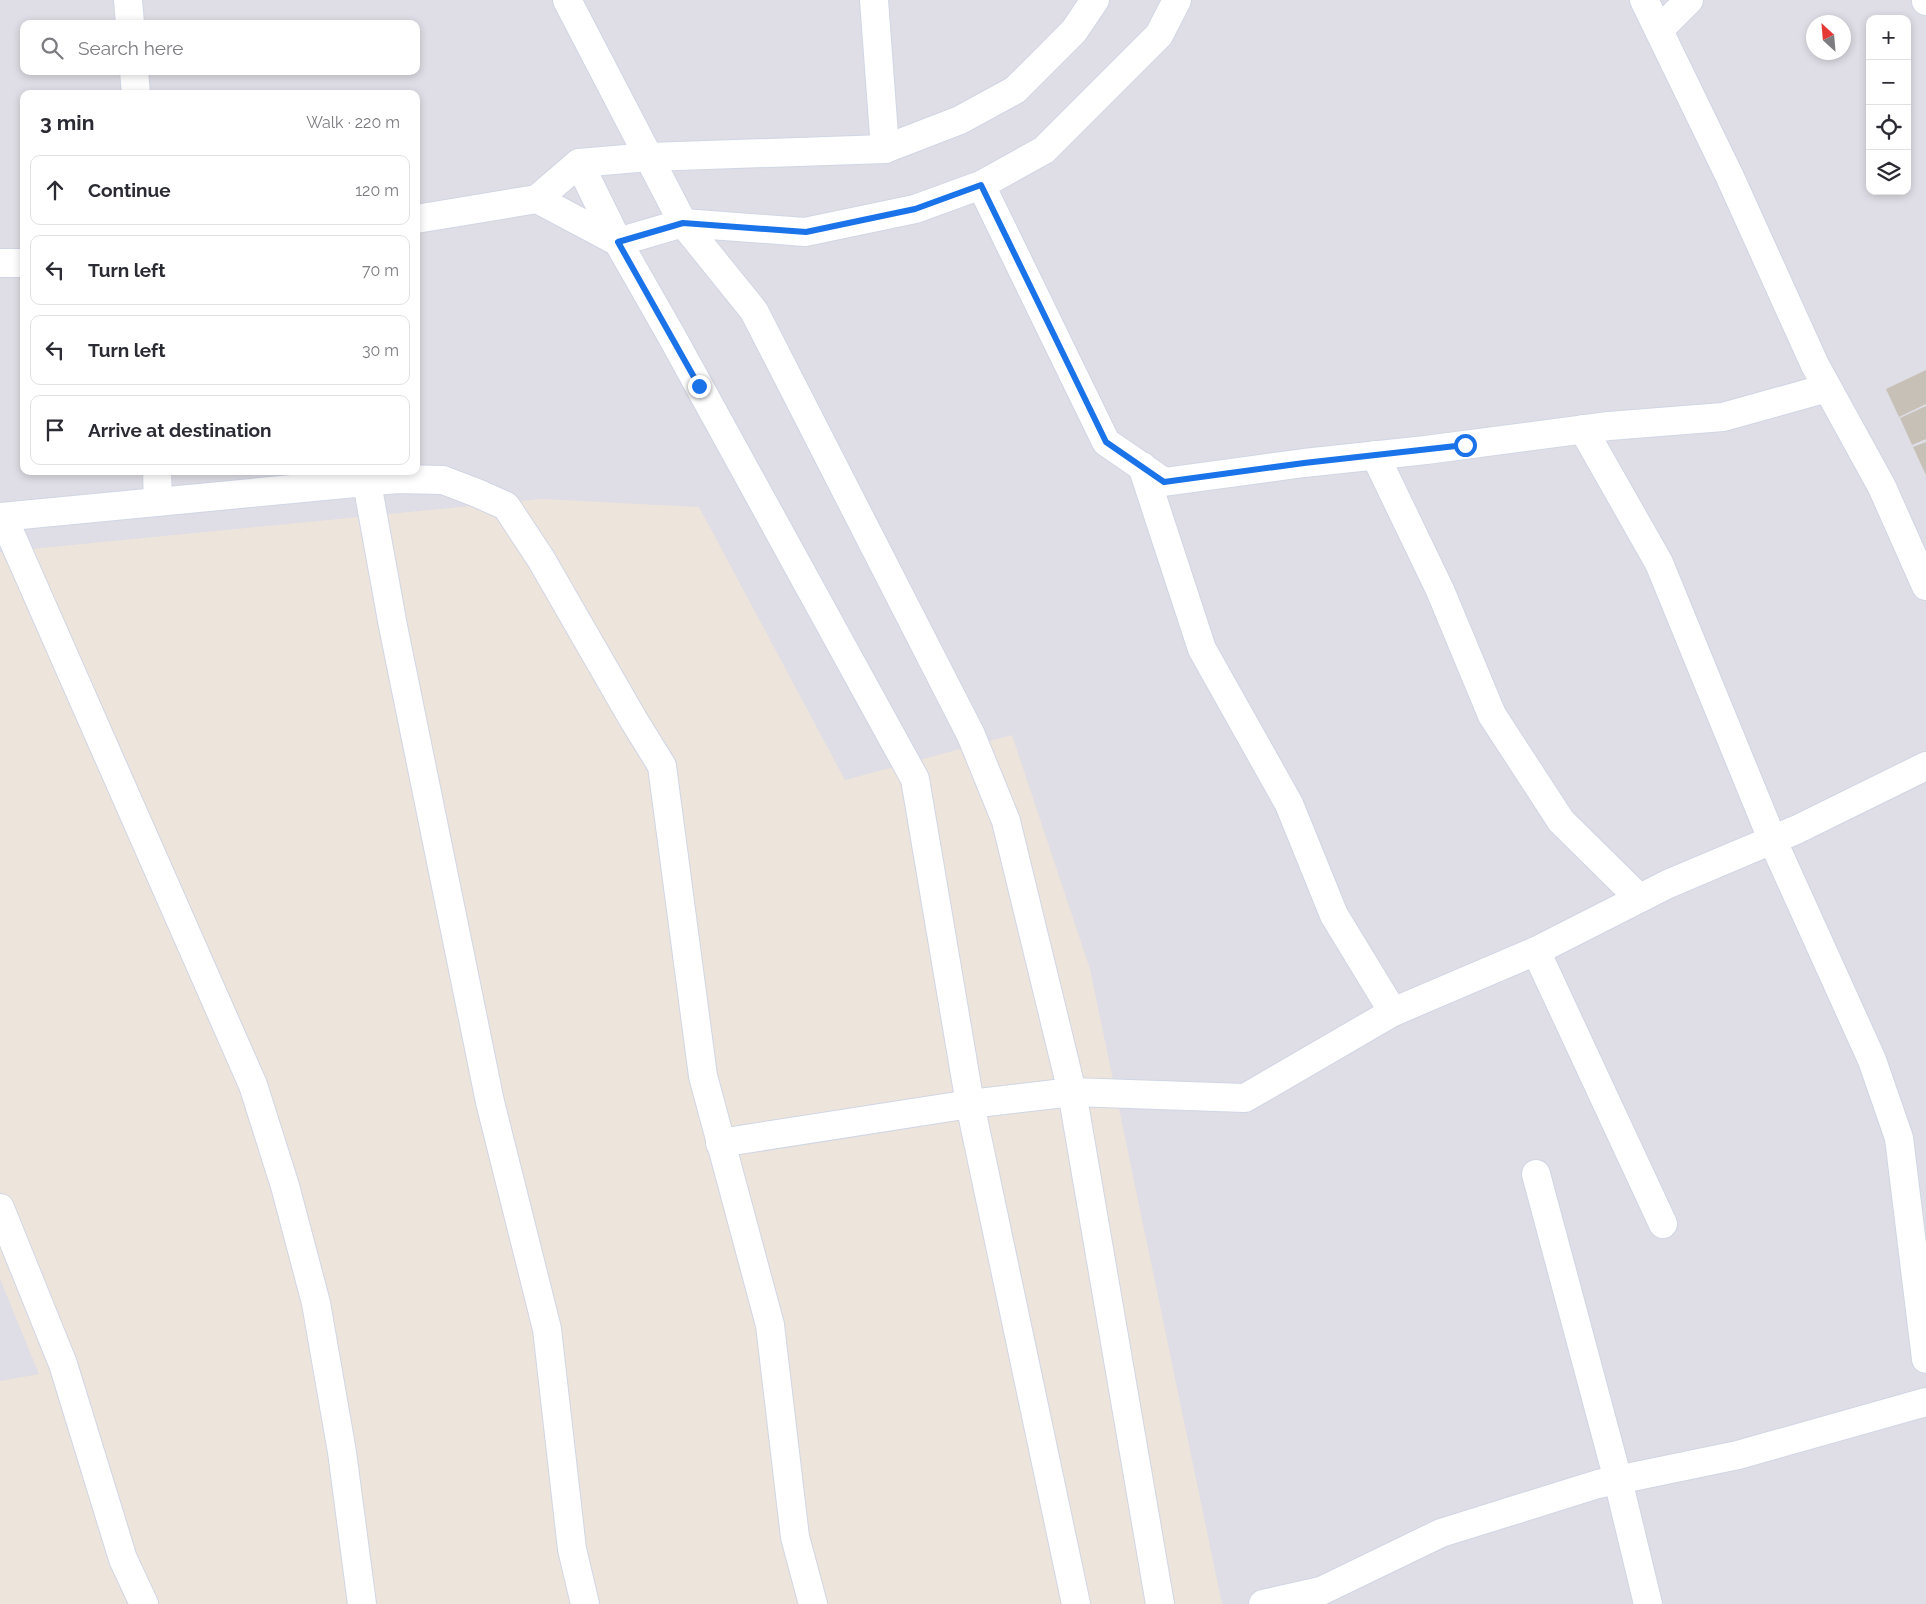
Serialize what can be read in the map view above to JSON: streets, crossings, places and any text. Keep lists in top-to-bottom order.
{
  "north": "top left",
  "page": {
    "map_buttons": ["+", "−"],
    "search": "Search here",
    "heading": ["3 min", "Walk · 220 m"],
    "list": [
      ["Continue", "120 m"],
      ["Turn left", "70 m"],
      ["Turn left", "30 m"],
      "Arrive at destination"
    ]
  }
}
